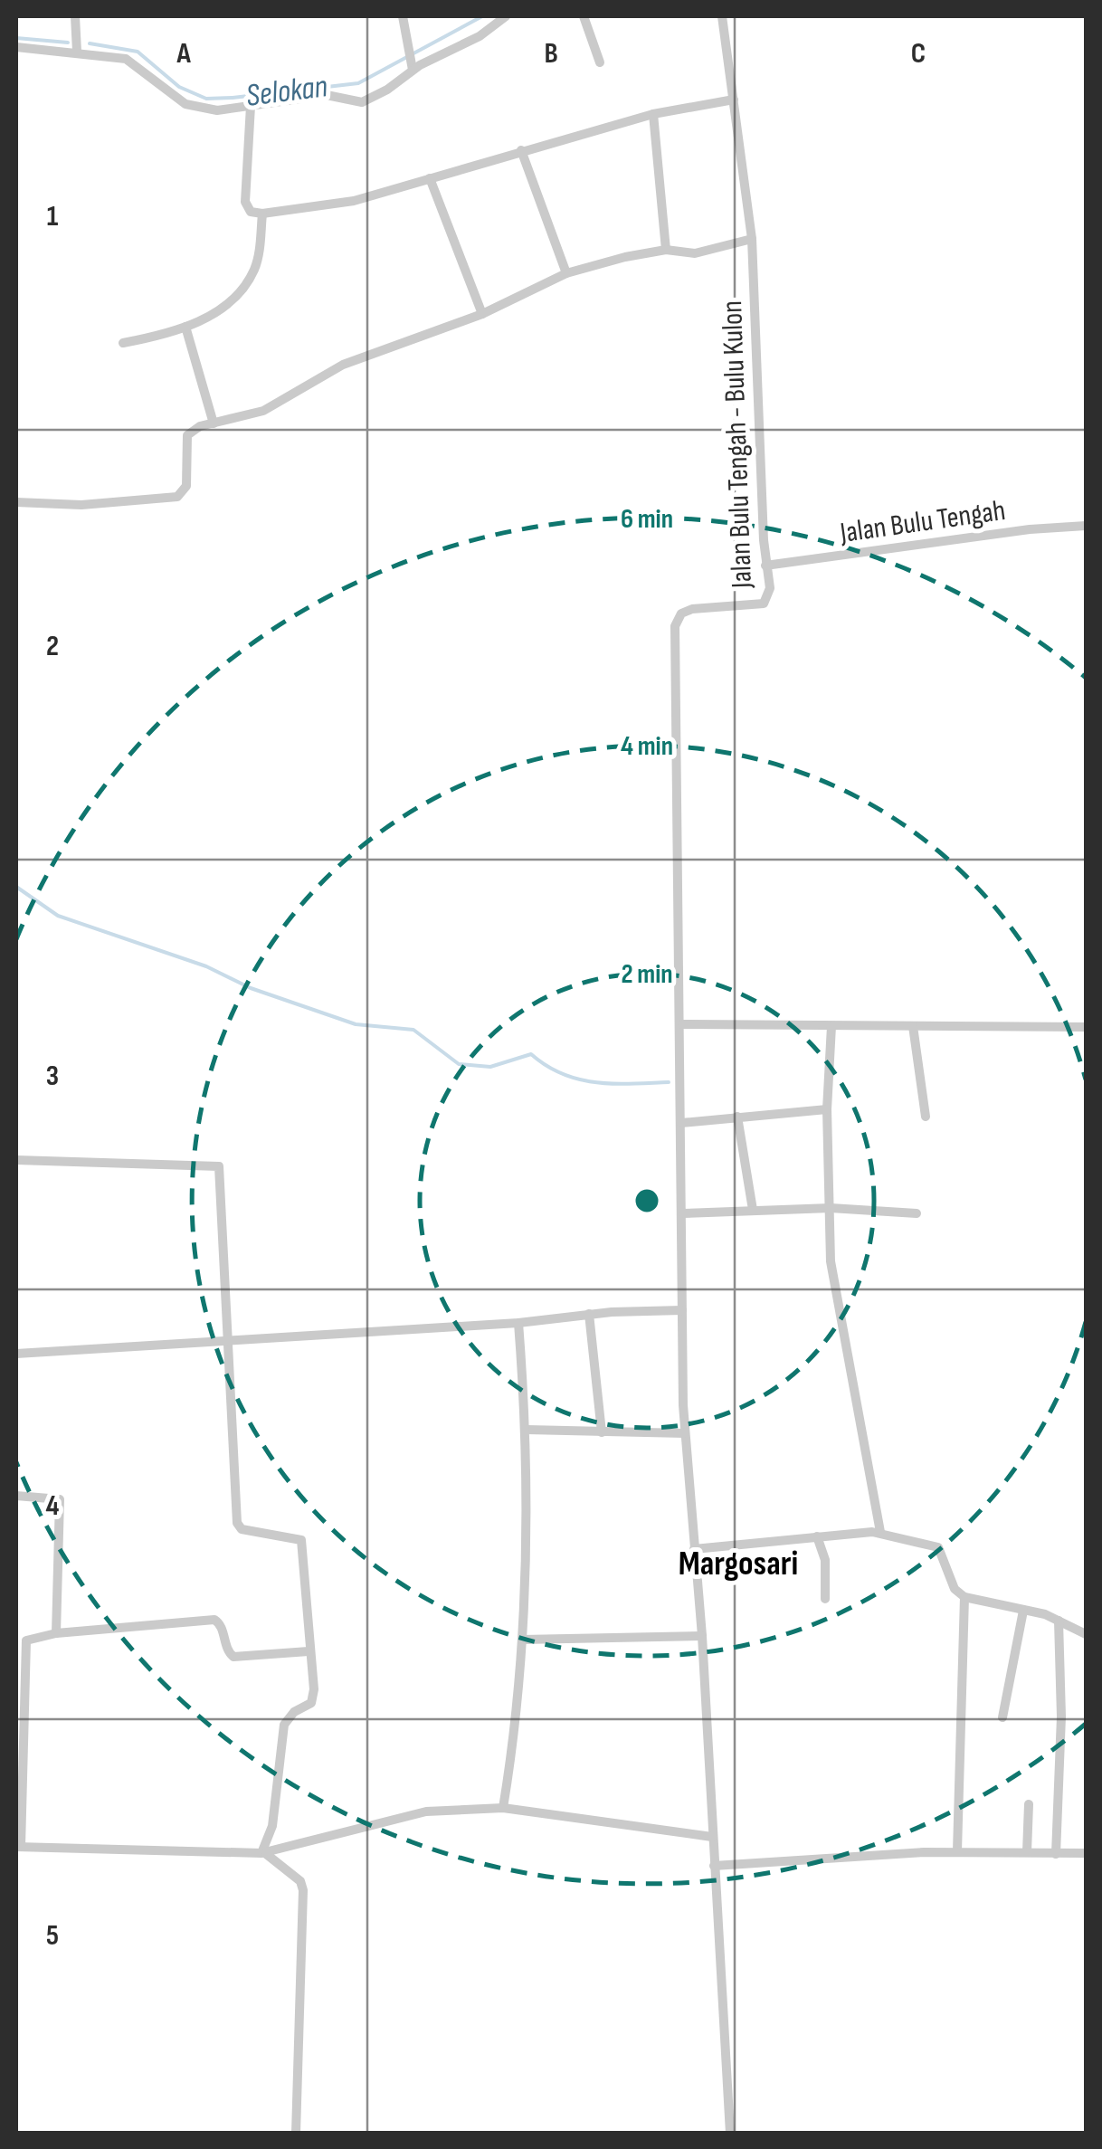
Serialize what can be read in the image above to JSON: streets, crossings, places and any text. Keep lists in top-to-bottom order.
{
  "streets": {
    "street": ["Jalan Bulu Tengah - Bulu Kulon", "Jalan Bulu Tengah"]
  },
  "crossings": [
    ["Jalan Bulu Tengah - Bulu Kulon", "Jalan Bulu Tengah"]
  ],
  "districts": ["Margosari"],
  "water": ["Selokan"],
  "grid": {
    "columns": ["A", "B", "C"],
    "rows": [
      "1",
      "2",
      "3",
      "4",
      "5"
    ]
  },
  "rings": ["6 min", "4 min", "2 min"]
}
